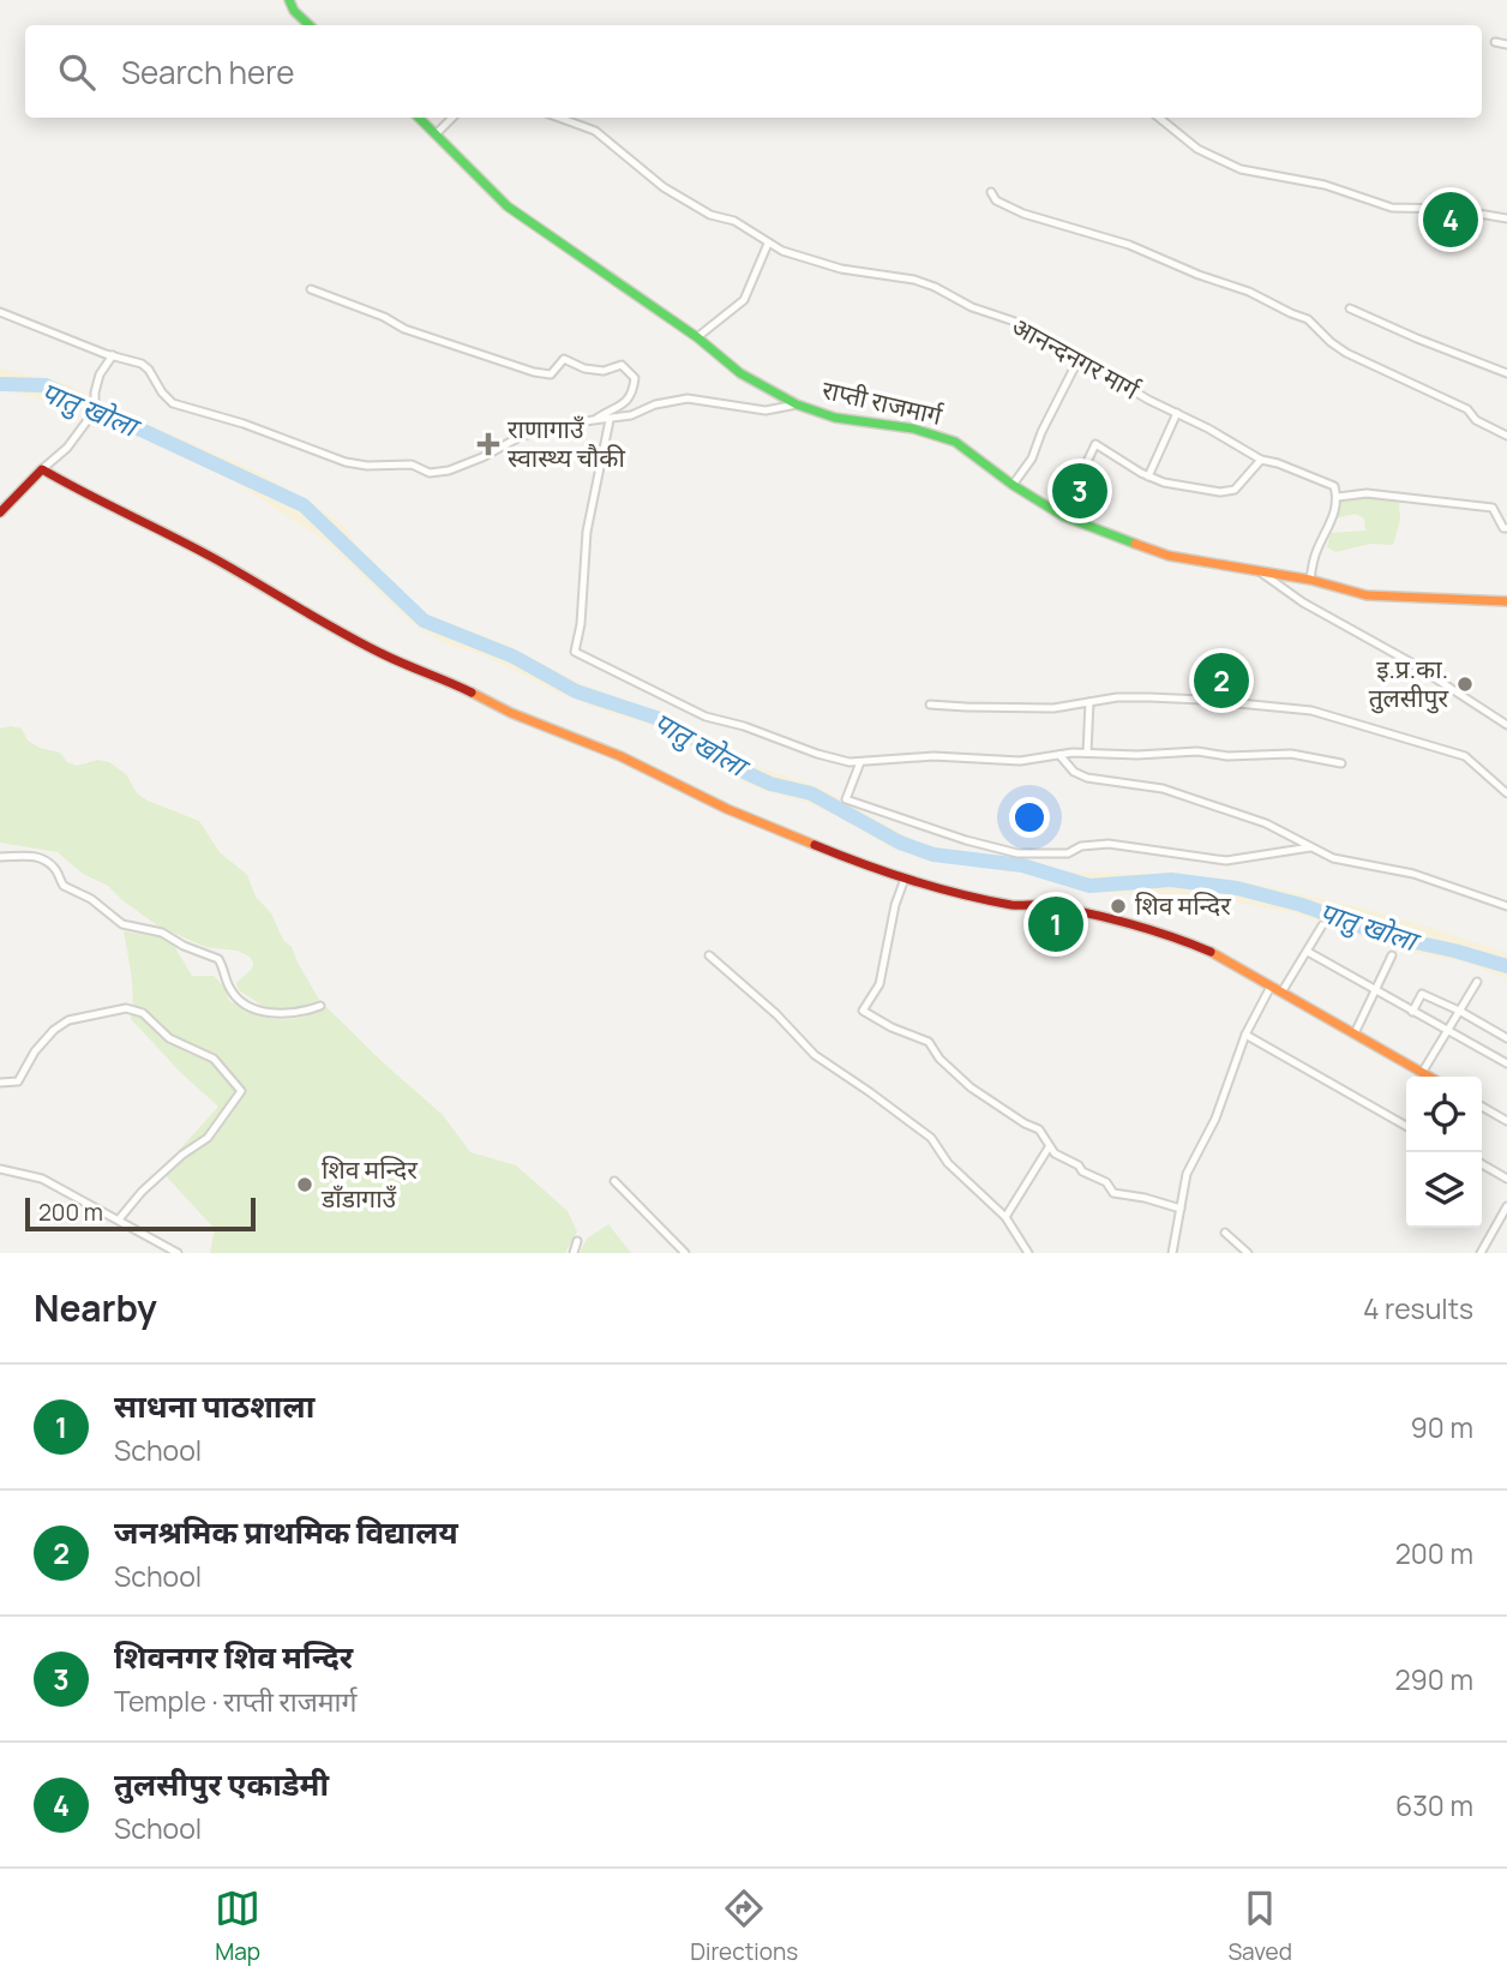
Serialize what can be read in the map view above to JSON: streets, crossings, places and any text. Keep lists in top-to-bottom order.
{
  "streets": {
    "street": ["आनन्दनगर मार्ग", "राप्ती राजमार्ग"]
  },
  "water": ["पातु खोला"],
  "places": {
    "health": ["राणागाउँ स्वास्थ्य चौकी"],
    "other": ["इ.प्र.का. तुलसीपुर", "शिव मन्दिर", "शिव मन्दिर डाँडागाउँ"]
  },
  "scale_bar": "200 m",
  "page": {
    "search": "Search here",
    "pins": [
      "4",
      "3",
      "2",
      "1"
    ],
    "scale": "200 m",
    "heading": ["Nearby", "4 results"],
    "list": [
      {
        "mark": "1",
        "name": "साधना पाठशाला",
        "note": "School",
        "value": "90 m"
      },
      {
        "mark": "2",
        "name": "जनश्रमिक प्राथमिक विद्यालय",
        "note": "School",
        "value": "200 m"
      },
      {
        "mark": "3",
        "name": "शिवनगर शिव मन्दिर",
        "note": "Temple · राप्ती राजमार्ग",
        "value": "290 m"
      },
      {
        "mark": "4",
        "name": "तुलसीपुर एकाडेमी",
        "note": "School",
        "value": "630 m"
      }
    ],
    "nav": ["Map", "Directions", "Saved"]
  }
}
